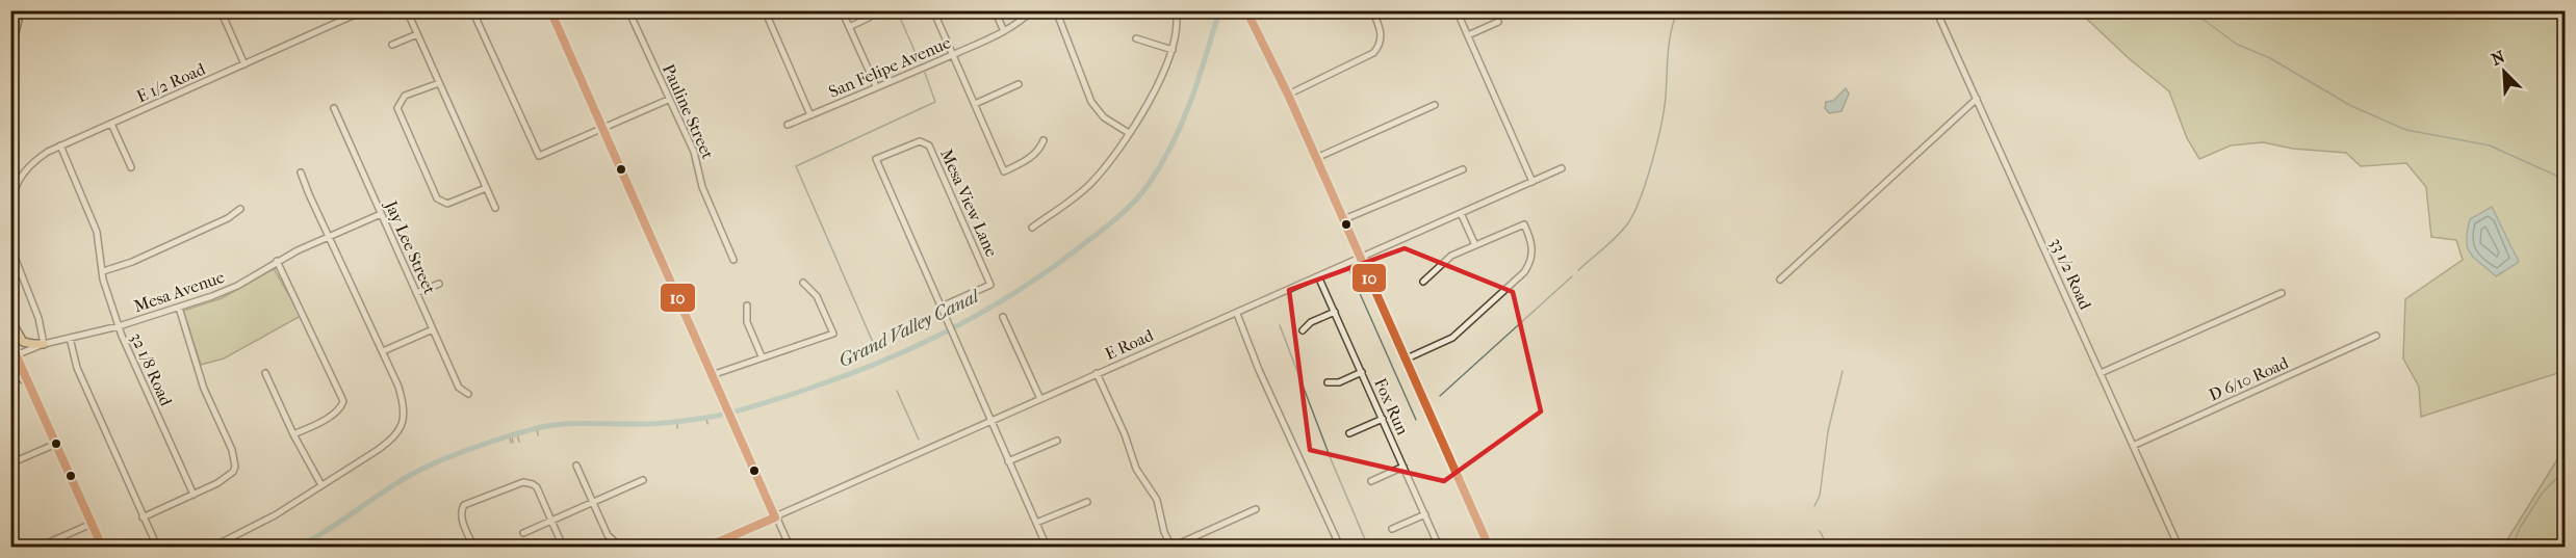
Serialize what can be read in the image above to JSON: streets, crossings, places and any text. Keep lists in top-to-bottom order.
{
  "streets": {
    "street": [
      "San Felipe Avenue",
      "E 1/2 Road",
      "Pauline Street",
      "Mesa View Lane",
      "Jay Lee Street",
      "33 1/2 Road",
      "Mesa Avenue",
      "E Road",
      "32 1/8 Road",
      "D 6/10 Road",
      "Fox Run"
    ]
  },
  "crossings": [
    ["E 1/2 Road", "32 1/8 Road"],
    ["Mesa View Lane", "E Road"],
    ["Jay Lee Street", "Mesa Avenue"],
    ["33 1/2 Road", "D 6/10 Road"],
    ["Mesa Avenue", "32 1/8 Road"],
    ["E Road", "Fox Run"]
  ],
  "water": ["Grand Valley Canal"],
  "lines": ["transit line 10"],
  "north": "top left"
}
